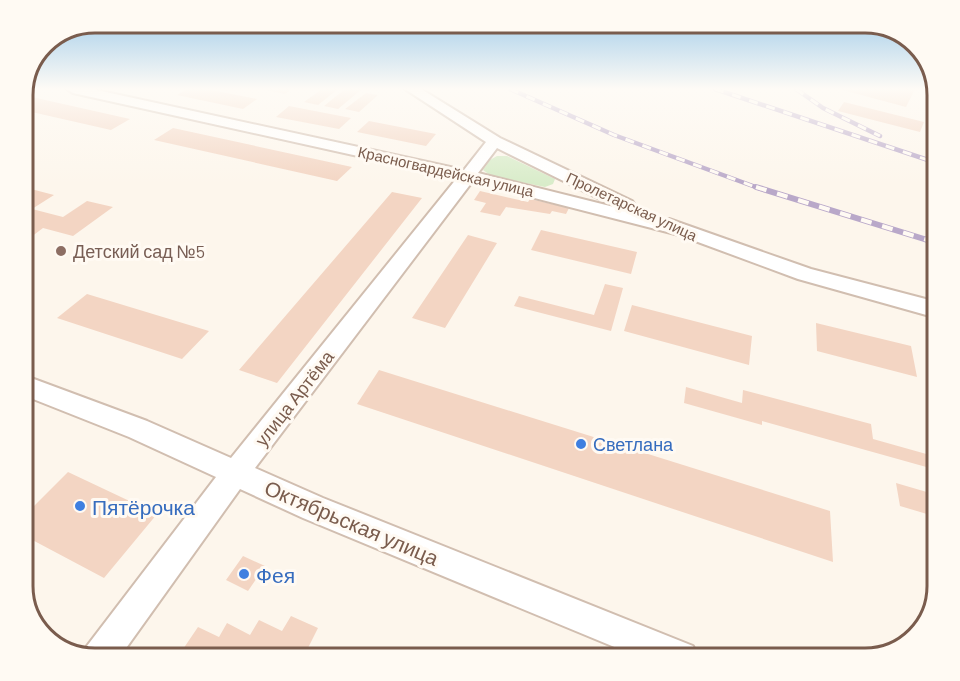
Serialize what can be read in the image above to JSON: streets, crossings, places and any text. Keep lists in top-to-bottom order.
{
  "streets": {
    "street": [
      "Красногвардейская улица",
      "Пролетарская улица",
      "улица Артёма",
      "Октябрьская улица"
    ]
  },
  "crossings": [
    ["Красногвардейская улица", "Пролетарская улица"],
    ["Красногвардейская улица", "улица Артёма"],
    ["Пролетарская улица", "улица Артёма"],
    ["улица Артёма", "Октябрьская улица"]
  ],
  "places": [
    "Детский сад №5",
    "Светлана",
    "Пятёрочка",
    "Фея"
  ]
}
